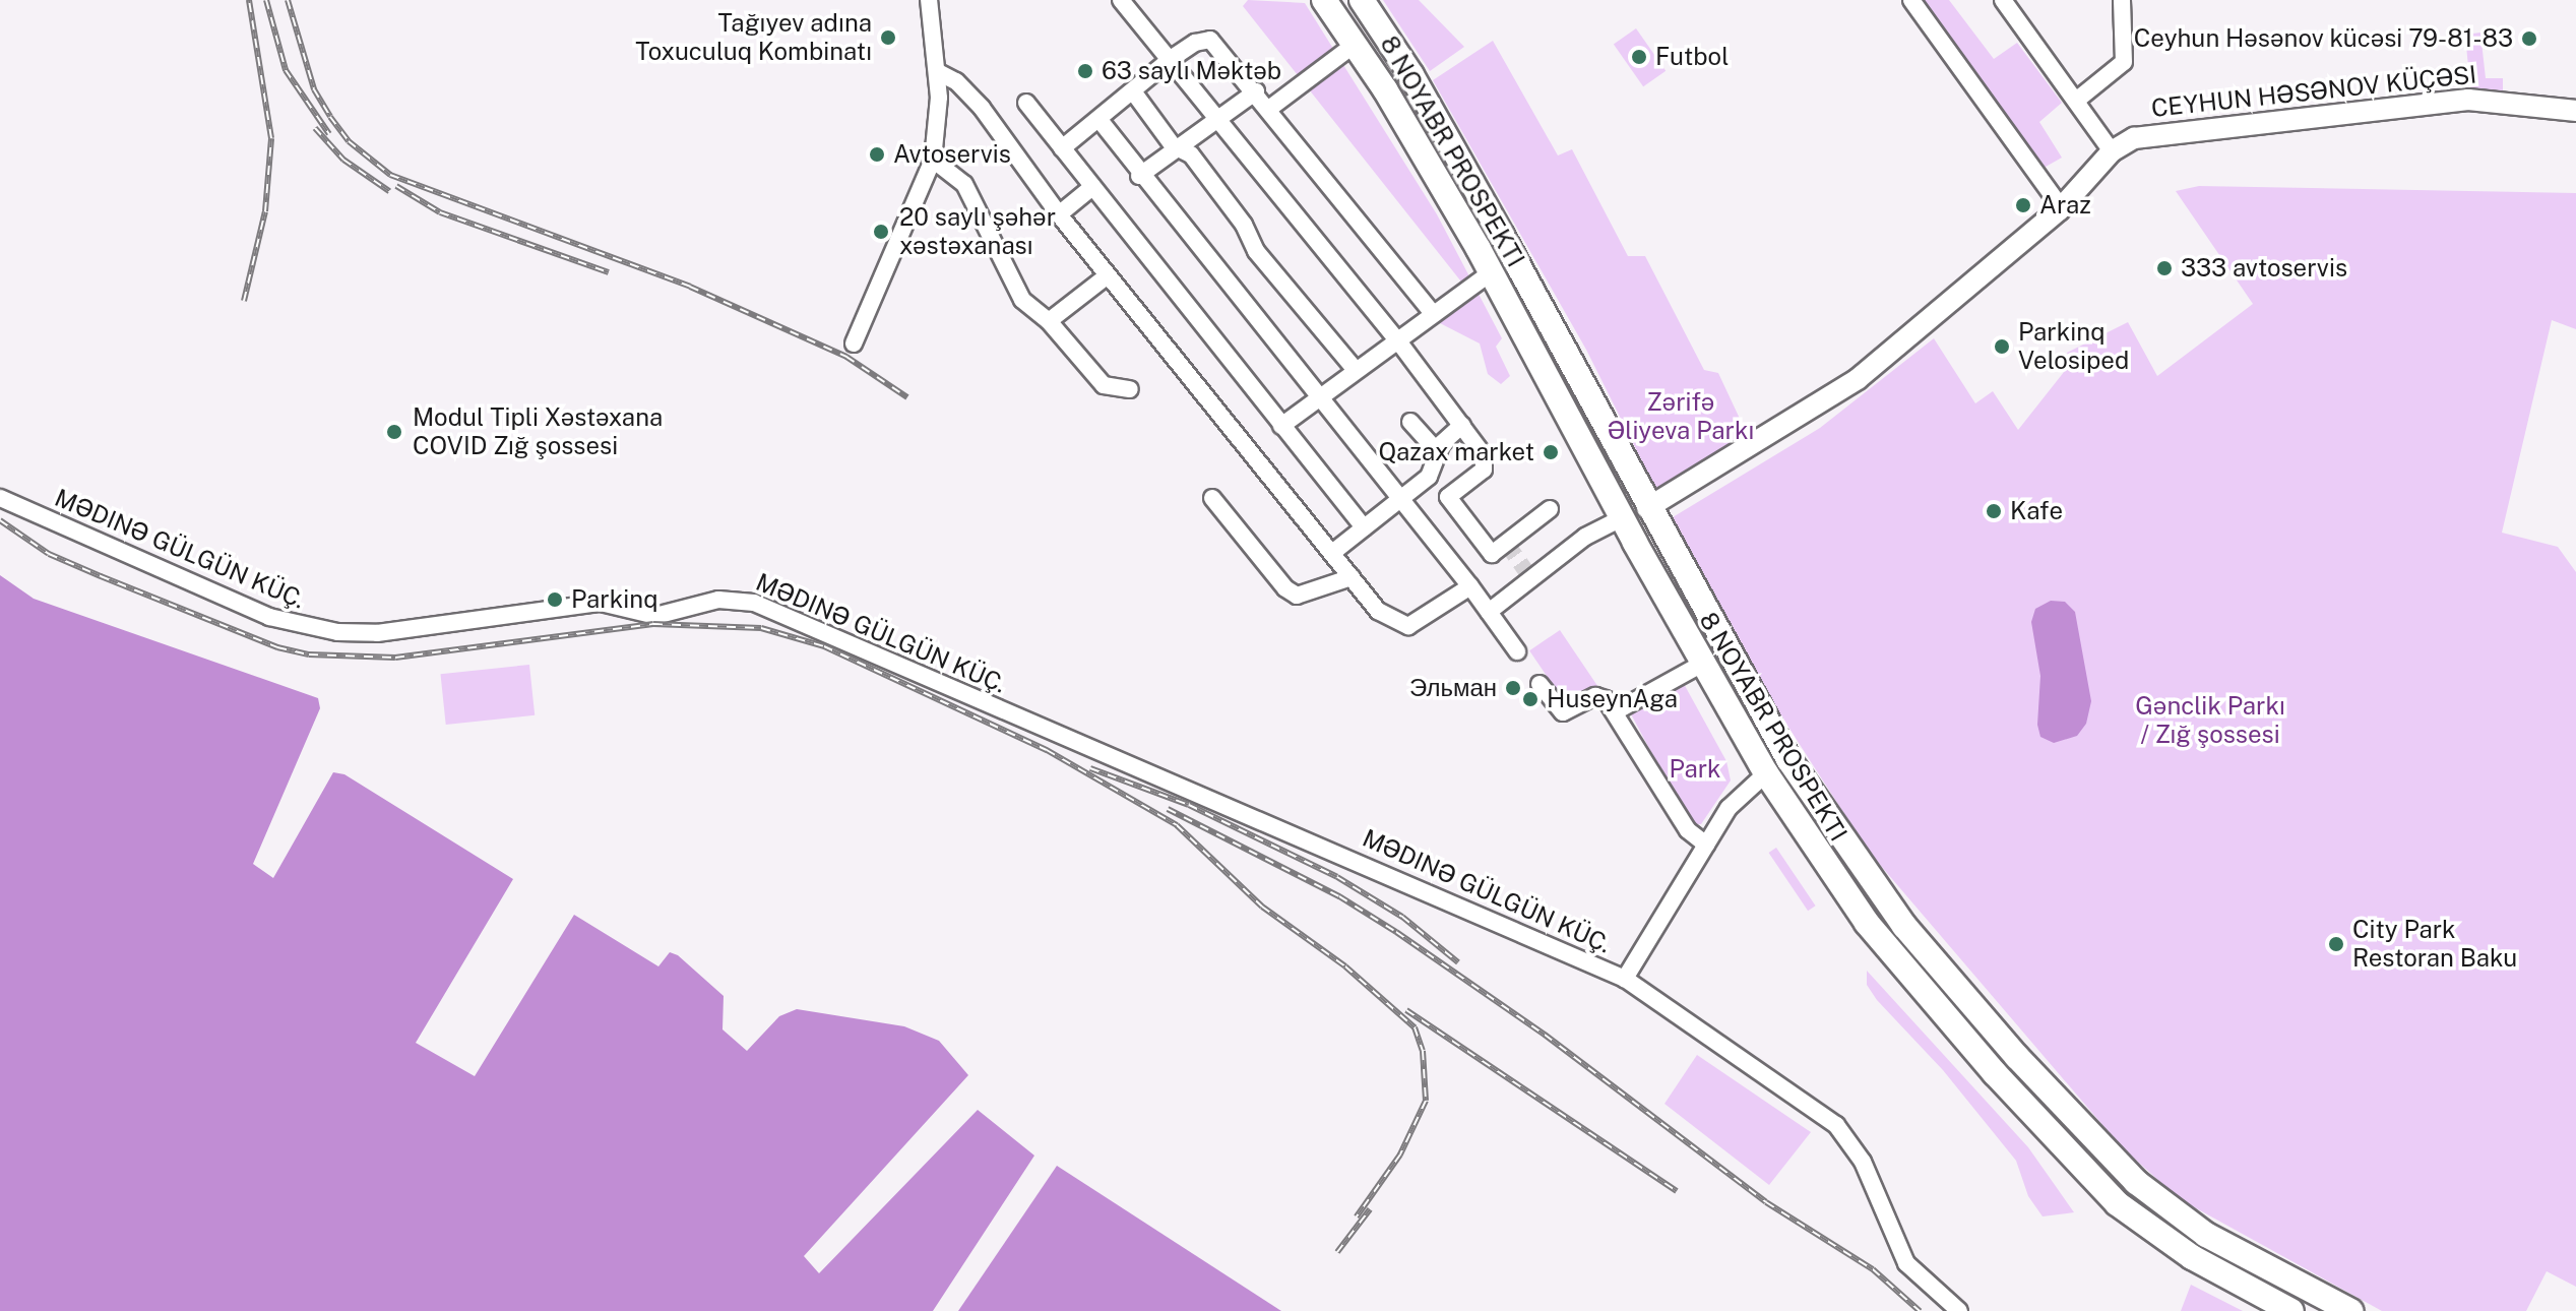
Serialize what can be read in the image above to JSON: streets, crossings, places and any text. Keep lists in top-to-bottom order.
{
  "streets": {
    "highway": ["8 NOYABR PROSPEKTI"],
    "main road": ["CEYHUN HƏSƏNOV KÜÇƏSI"],
    "street": ["MƏDINƏ GÜLGÜN KÜÇ."]
  },
  "crossings": [
    ["CEYHUN HƏSƏNOV KÜÇƏSI", "8 NOYABR PROSPEKTI"]
  ],
  "parks": ["Zərifə Əliyeva Parkı", "Gənclik Parkı / Zığ şossesi", "Park"],
  "places": [
    "Tağıyev adına Toxuculuq Kombinatı",
    "Ceyhun Həsənov kücəsi 79-81-83",
    "Futbol",
    "63 saylı Məktəb",
    "Avtoservis",
    "Araz",
    "20 saylı şəhər xəstəxanası",
    "333 avtoservis",
    "Parkinq Velosiped",
    "Modul Tipli Xəstəxana COVID Zığ şossesi",
    "Qazax market",
    "Kafe",
    "Parkinq",
    "Эльман",
    "HuseynAga",
    "City Park Restoran Baku"
  ]
}
